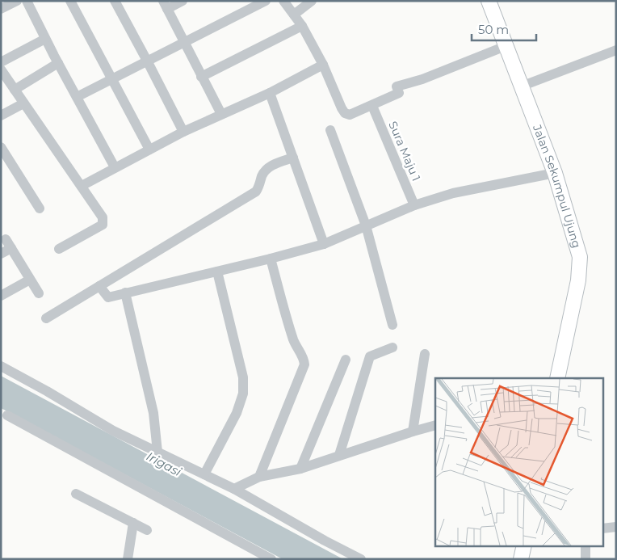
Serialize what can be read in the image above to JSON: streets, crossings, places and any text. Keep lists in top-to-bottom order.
{
  "streets": {
    "main road": ["Jalan Sekumpul Ujung"],
    "street": ["Sura Maju 1"]
  },
  "water": ["Irigasi"],
  "scale_bar": "50 m"
}
